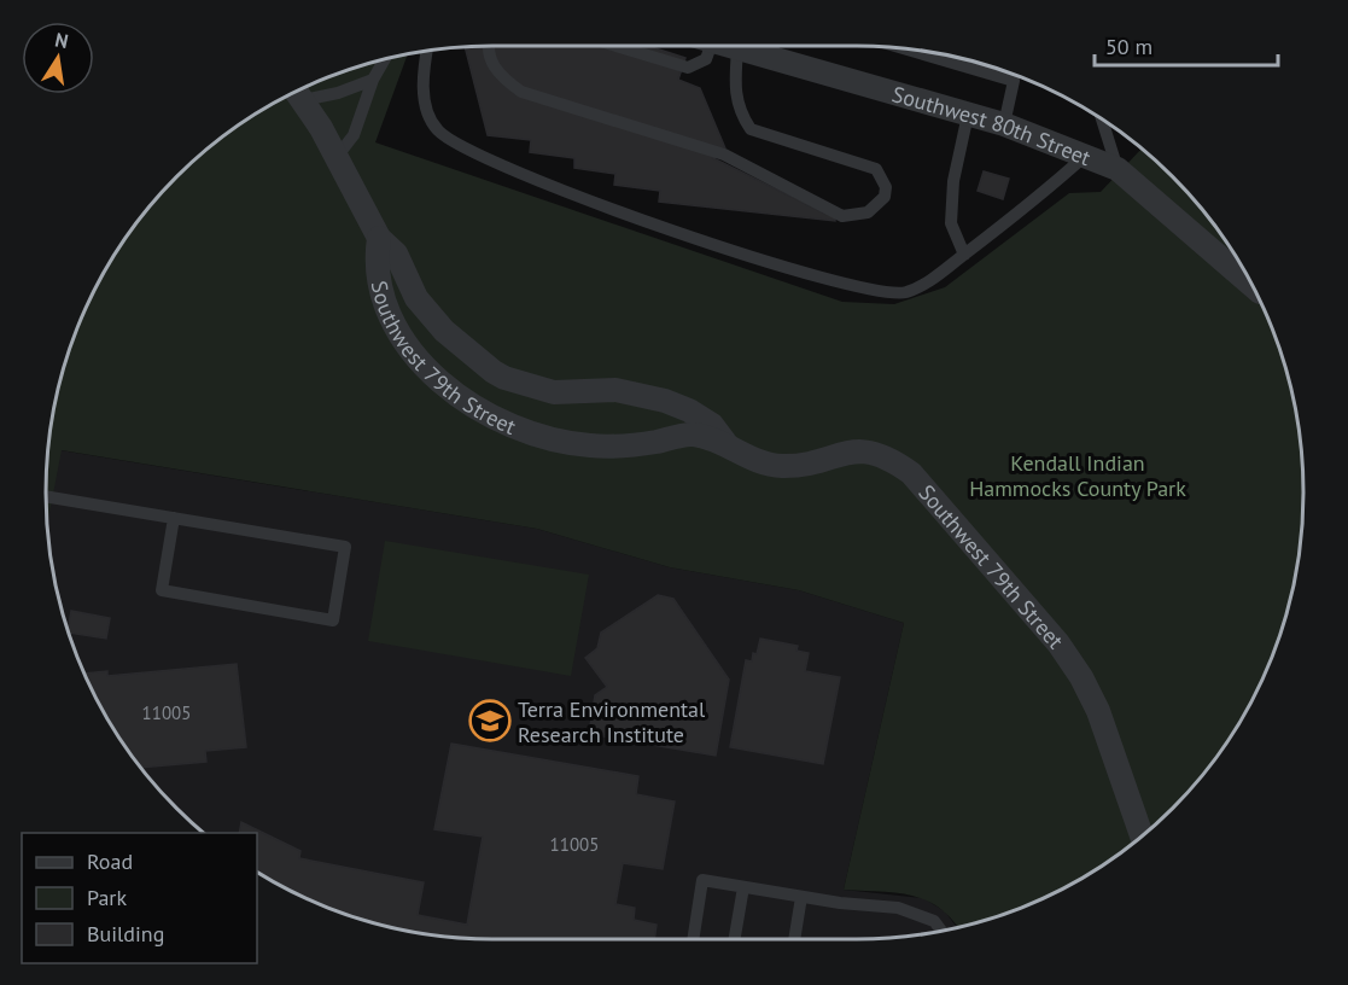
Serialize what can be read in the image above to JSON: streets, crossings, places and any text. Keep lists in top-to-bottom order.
{
  "streets": {
    "street": ["Southwest 80th Street", "Southwest 79th Street"]
  },
  "parks": ["Kendall Indian Hammocks County Park"],
  "places": {
    "school or university": ["Terra Environmental Research Institute"]
  },
  "house_numbers": ["11005", "11005"],
  "legend": ["Road", "Park", "Building"],
  "scale_bar": "50 m",
  "north": "top"
}
